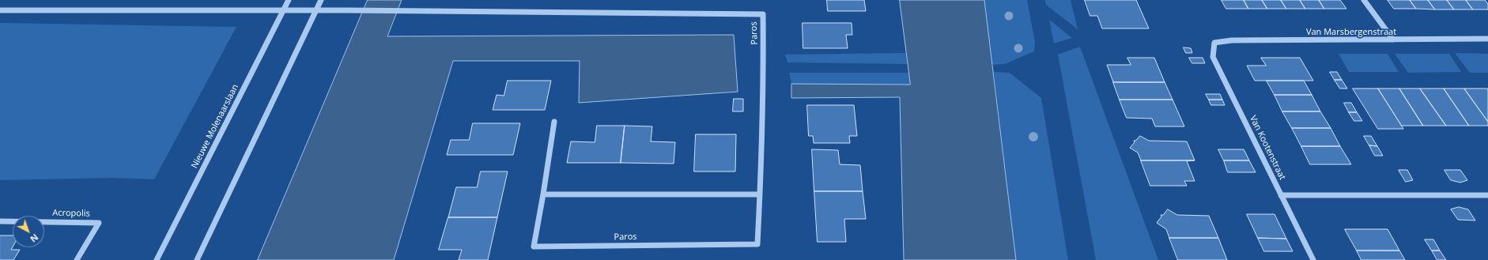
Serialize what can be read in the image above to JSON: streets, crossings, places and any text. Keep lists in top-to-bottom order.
{
  "streets": {
    "street": [
      "Van Marsbergenstraat",
      "Paros",
      "Nieuwe Molenaarslaan",
      "Van Kootenstraat",
      "Acropolis"
    ]
  },
  "crossings": [
    ["Van Marsbergenstraat", "Van Kootenstraat"],
    ["Paros", "Nieuwe Molenaarslaan"]
  ],
  "north": "bottom right"
}
